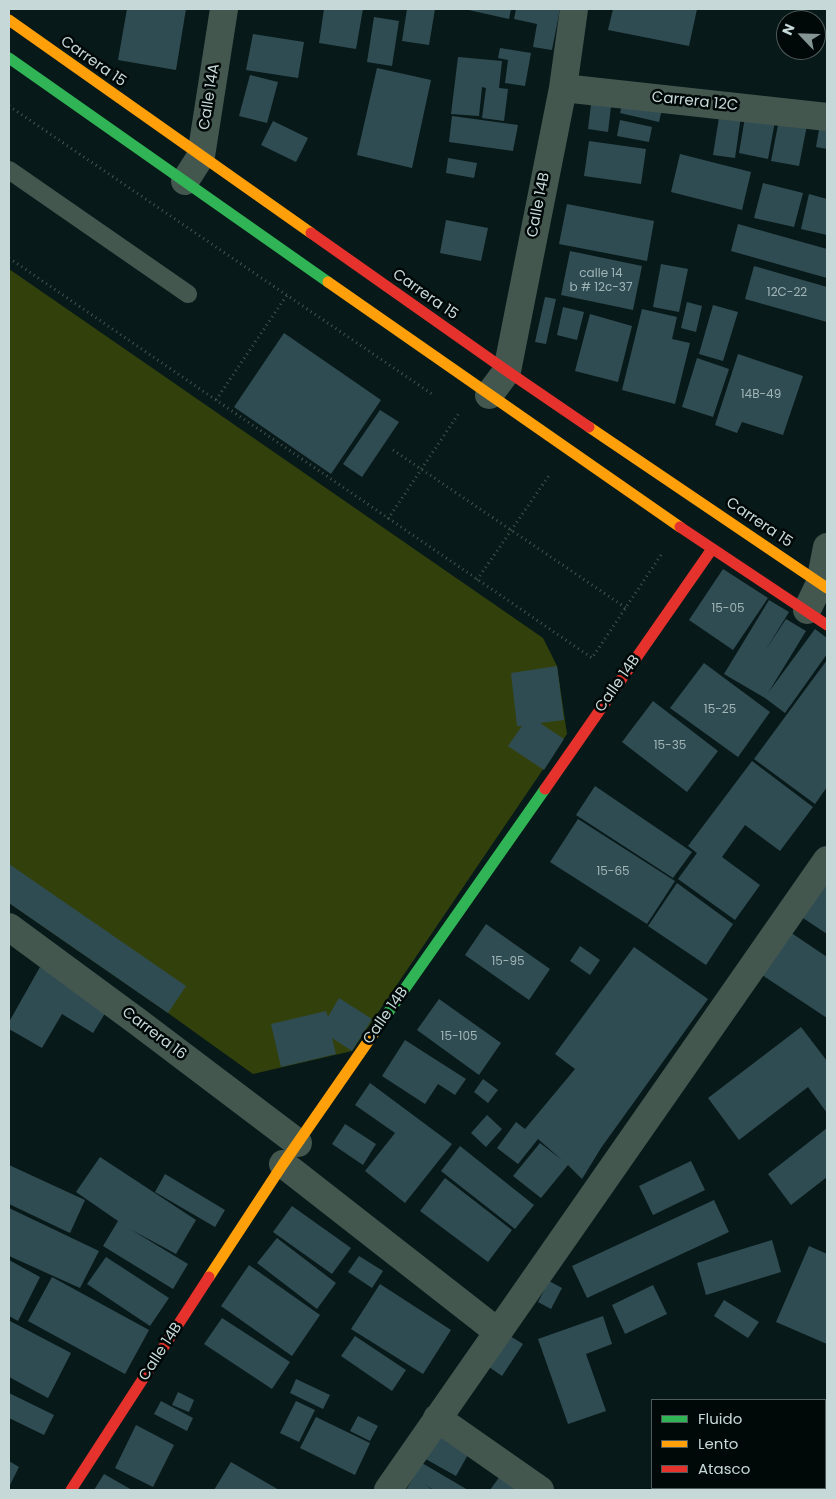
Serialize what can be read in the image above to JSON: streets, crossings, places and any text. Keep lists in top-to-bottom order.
{
  "streets": {
    "street": [
      "Carrera 15",
      "Calle 14A",
      "Carrera 12C",
      "Calle 14B",
      "Carrera 16"
    ]
  },
  "crossings": [
    ["Carrera 15", "Calle 14A"],
    ["Carrera 15", "Calle 14B"],
    ["Carrera 12C", "Calle 14B"],
    ["Calle 14B", "Carrera 16"]
  ],
  "house_numbers": [
    "calle 14 b # 12c-37",
    "12C-22",
    "14B-49",
    "15-05",
    "15-25",
    "15-35",
    "15-65",
    "15-95",
    "15-105"
  ],
  "legend": ["Fluido", "Lento", "Atasco"],
  "north": "top left"
}
